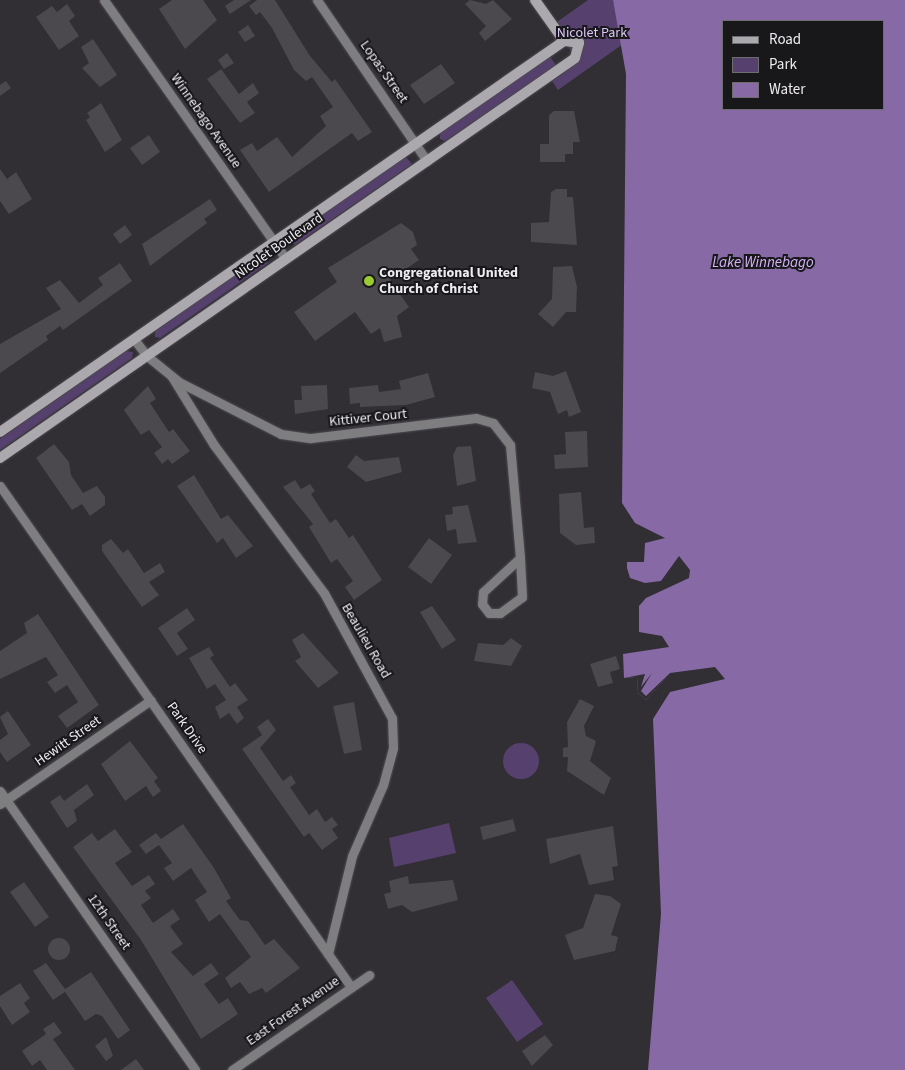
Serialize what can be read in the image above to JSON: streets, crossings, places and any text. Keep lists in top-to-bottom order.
{
  "streets": {
    "street": [
      "Lopas Street",
      "Winnebago Avenue",
      "Nicolet Boulevard",
      "Kittiver Court",
      "Beaulieu Road",
      "Park Drive",
      "Hewitt Street",
      "12th Street",
      "East Forest Avenue"
    ]
  },
  "crossings": [
    ["Lopas Street", "Nicolet Boulevard"],
    ["Winnebago Avenue", "Nicolet Boulevard"],
    ["Nicolet Boulevard", "Kittiver Court"],
    ["Kittiver Court", "Beaulieu Road"],
    ["Beaulieu Road", "Park Drive"],
    ["Park Drive", "Hewitt Street"],
    ["Park Drive", "East Forest Avenue"],
    ["Hewitt Street", "12th Street"]
  ],
  "water": ["Lake Winnebago"],
  "parks": ["Nicolet Park"],
  "places": ["Congregational United Church of Christ"],
  "legend": ["Road", "Park", "Water"]
}
